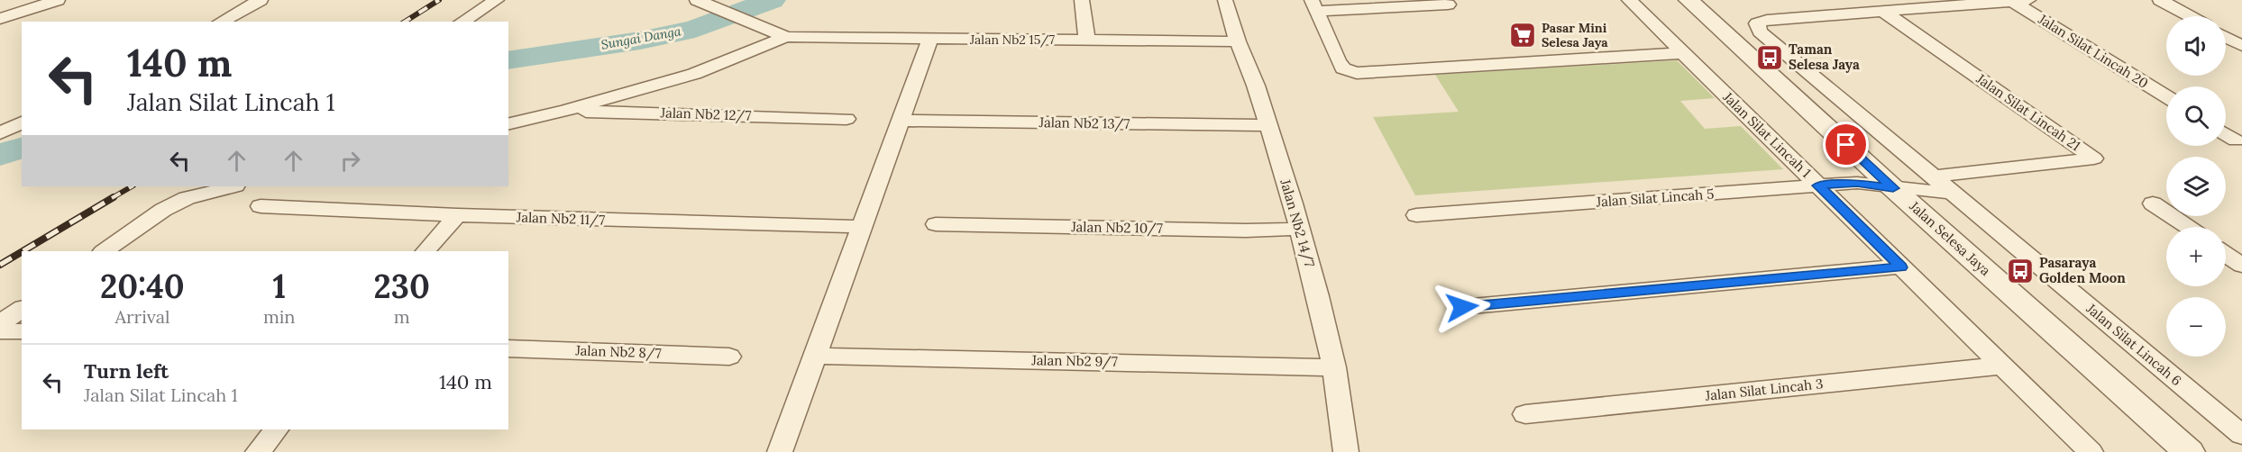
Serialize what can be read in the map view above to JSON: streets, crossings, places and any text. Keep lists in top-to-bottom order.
{
  "streets": {
    "street": [
      "Jalan Nb2 15/7",
      "Jalan Silat Lincah 20",
      "Jalan Silat Lincah 21",
      "Jalan Nb2 12/7",
      "Jalan Nb2 13/7",
      "Jalan Silat Lincah 1",
      "Jalan Silat Lincah 5",
      "Jalan Nb2 11/7",
      "Jalan Nb2 14/7",
      "Jalan Nb2 10/7",
      "Jalan Selesa Jaya",
      "Jalan Silat Lincah 6",
      "Jalan Nb2 8/7",
      "Jalan Nb2 9/7",
      "Jalan Silat Lincah 3"
    ]
  },
  "crossings": [
    ["Jalan Nb2 15/7", "Jalan Nb2 14/7"],
    ["Jalan Silat Lincah 21", "Jalan Silat Lincah 6"],
    ["Jalan Nb2 13/7", "Jalan Nb2 14/7"],
    ["Jalan Silat Lincah 1", "Jalan Silat Lincah 5"],
    ["Jalan Silat Lincah 1", "Jalan Silat Lincah 3"],
    ["Jalan Silat Lincah 5", "Jalan Selesa Jaya"],
    ["Jalan Nb2 14/7", "Jalan Nb2 10/7"],
    ["Jalan Nb2 14/7", "Jalan Nb2 9/7"]
  ],
  "water": ["Sungai Danga"],
  "places": {
    "supermarket": ["Pasar Mini Selesa Jaya"],
    "bus stop": ["Taman Selesa Jaya", "Pasaraya Golden Moon"]
  },
  "page": {
    "map_buttons": ["+", "−"],
    "turn": ["140 m", "Jalan Silat Lincah 1"],
    "eta": [
      "20:40",
      "Arrival",
      "1",
      "min",
      "230",
      "m"
    ],
    "list": [
      {
        "name": "Turn left",
        "note": "Jalan Silat Lincah 1",
        "value": "140 m"
      }
    ]
  }
}
